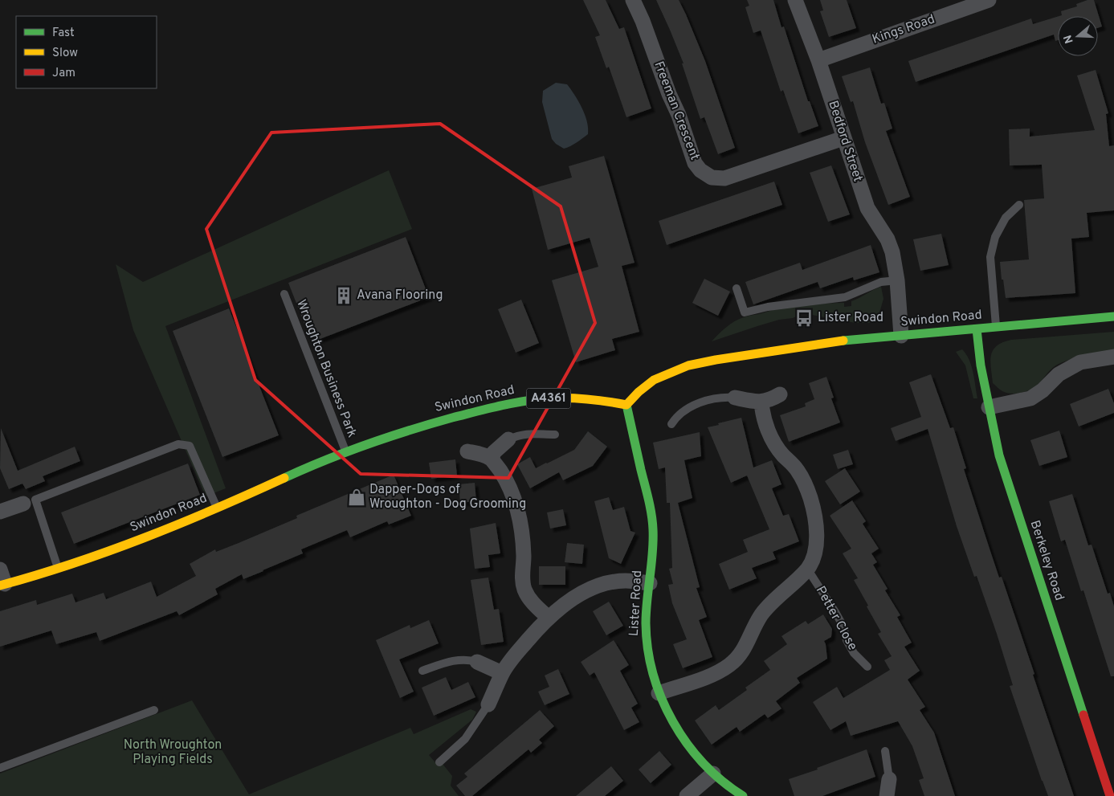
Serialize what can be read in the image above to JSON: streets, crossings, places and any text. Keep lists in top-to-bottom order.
{
  "streets": {
    "main road": [
      "Swindon Road",
      "A4361",
      "Berkeley Road",
      "Lister Road"
    ],
    "street": [
      "Kings Road",
      "Freeman Crescent",
      "Bedford Street",
      "Petter Close"
    ],
    "lane": ["Wroughton Business Park"]
  },
  "crossings": [
    ["Kings Road", "Bedford Street"],
    ["Freeman Crescent", "Bedford Street"],
    ["Bedford Street", "Swindon Road"],
    ["Swindon Road", "Wroughton Business Park"],
    ["Swindon Road", "Berkeley Road"],
    ["Swindon Road", "Lister Road"],
    ["Lister Road", "Petter Close"]
  ],
  "parks": ["North Wroughton Playing Fields"],
  "places": {
    "building": ["Avana Flooring"],
    "bus stop": ["Lister Road"],
    "shop": ["Dapper-Dogs of Wroughton - Dog Grooming"]
  },
  "legend": ["Fast", "Slow", "Jam"],
  "north": "left"
}
